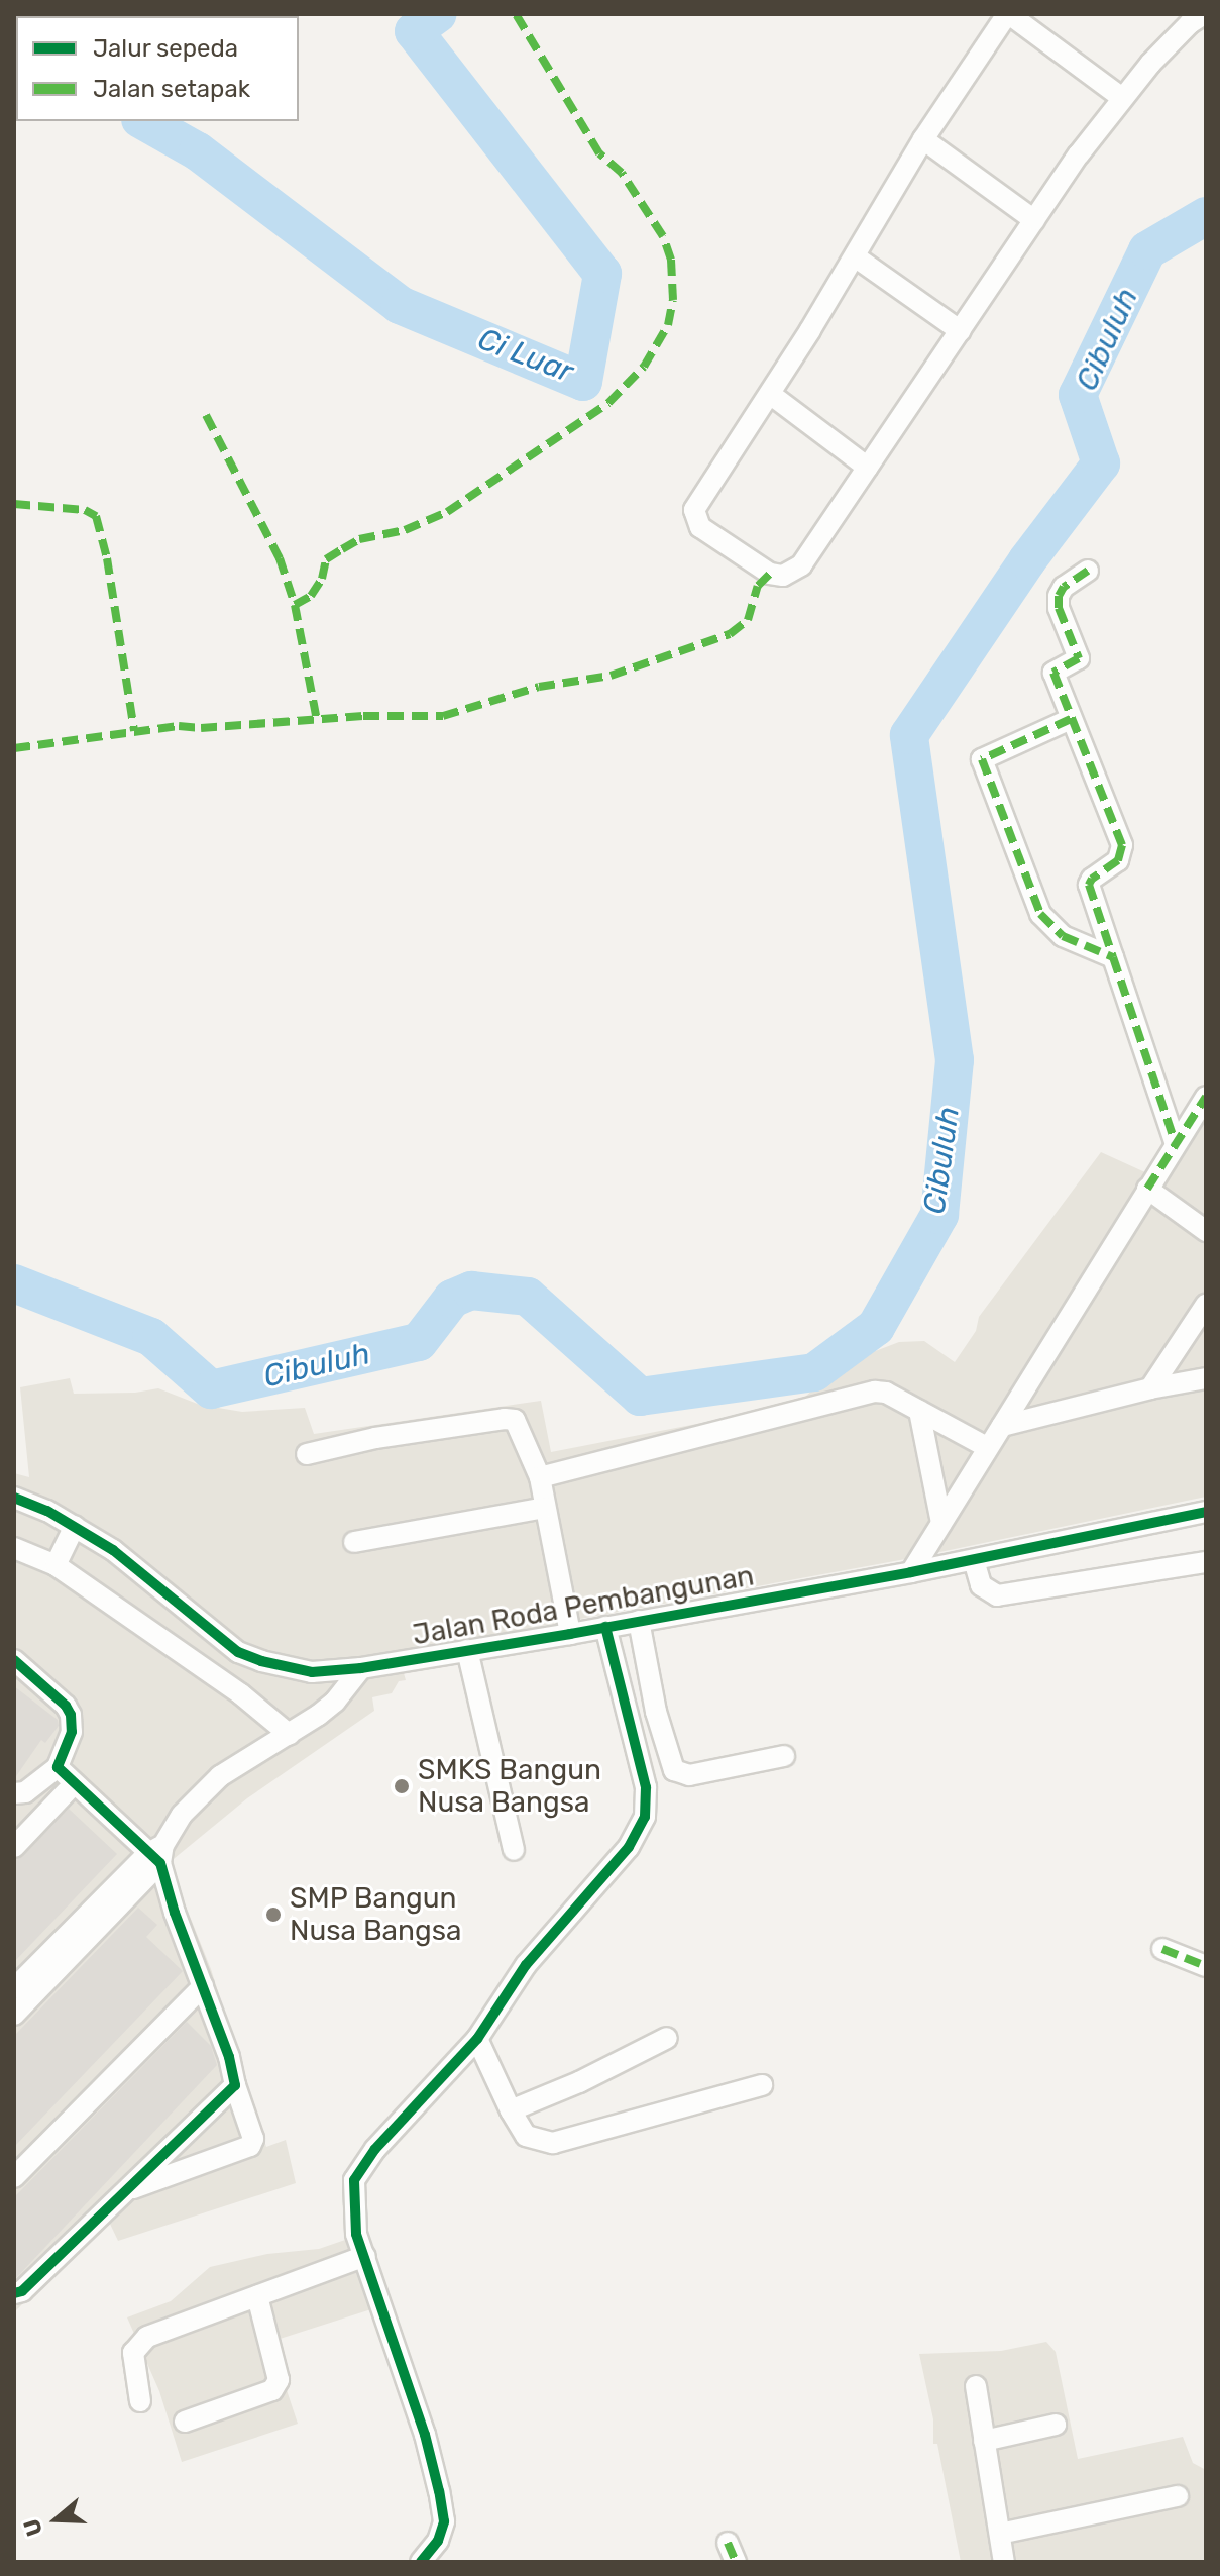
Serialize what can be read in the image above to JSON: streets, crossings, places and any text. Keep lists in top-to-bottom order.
{
  "streets": {
    "street": ["Jalan Roda Pembangunan"]
  },
  "water": ["Cibuluh", "Ci Luar"],
  "places": ["SMKS Bangun Nusa Bangsa", "SMP Bangun Nusa Bangsa"],
  "legend": ["Jalur sepeda", "Jalan setapak"],
  "north": "left"
}
